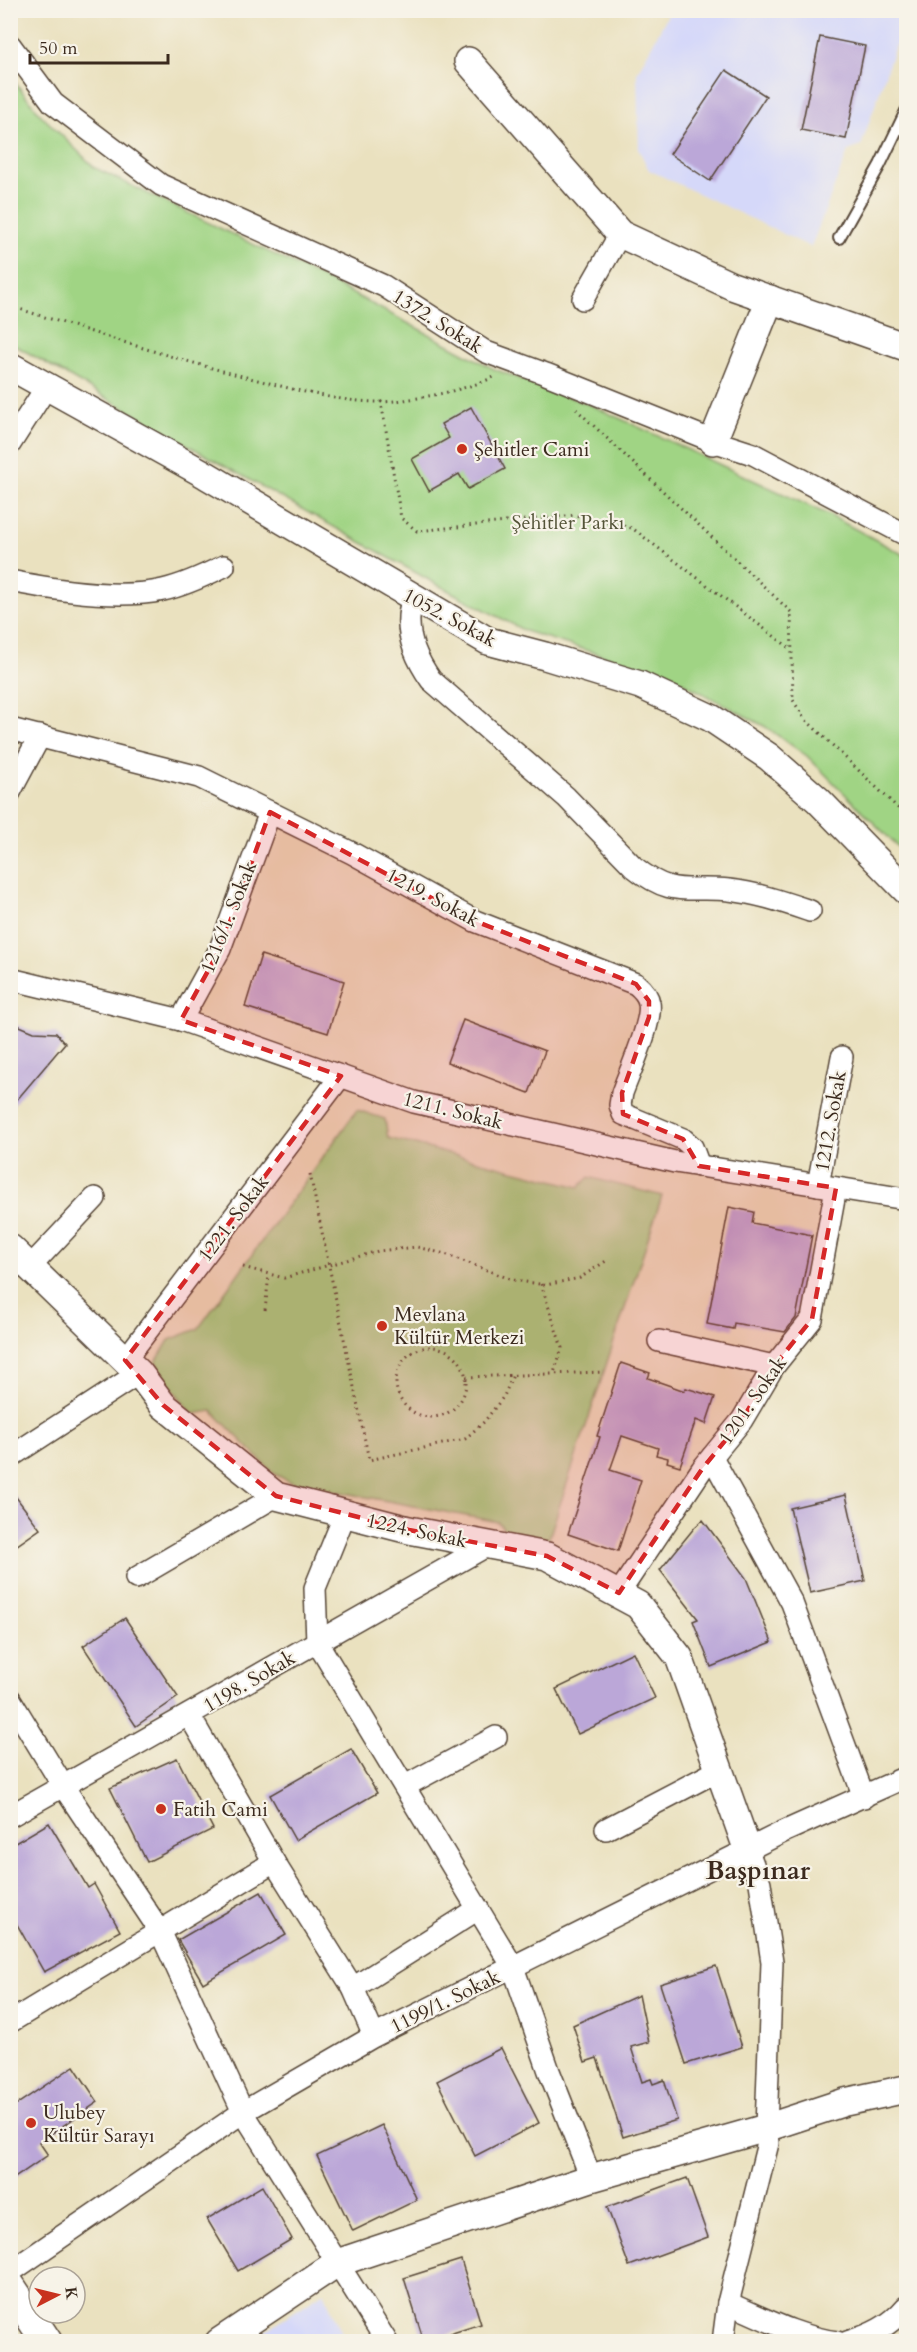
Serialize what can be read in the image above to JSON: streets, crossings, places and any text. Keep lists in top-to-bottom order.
{
  "streets": {
    "street": [
      "1372. Sokak",
      "1052. Sokak",
      "1219. Sokak",
      "1216/1. Sokak",
      "1211. Sokak",
      "1212. Sokak",
      "1221. Sokak",
      "1201. Sokak",
      "1224. Sokak",
      "1198. Sokak",
      "1199/1. Sokak"
    ]
  },
  "crossings": [
    ["1219. Sokak", "1216/1. Sokak"],
    ["1219. Sokak", "1211. Sokak"],
    ["1216/1. Sokak", "1211. Sokak"],
    ["1211. Sokak", "1212. Sokak"],
    ["1211. Sokak", "1221. Sokak"],
    ["1211. Sokak", "1201. Sokak"],
    ["1212. Sokak", "1201. Sokak"],
    ["1221. Sokak", "1224. Sokak"],
    ["1201. Sokak", "1224. Sokak"],
    ["1224. Sokak", "1198. Sokak"],
    ["1224. Sokak", "1199/1. Sokak"]
  ],
  "districts": ["Başpınar"],
  "parks": ["Şehitler Parkı"],
  "places": [
    "Şehitler Cami",
    "Mevlana Kültür Merkezi",
    "Fatih Cami",
    "Ulubey Kültür Sarayı"
  ],
  "scale_bar": "50 m",
  "north": "right"
}
